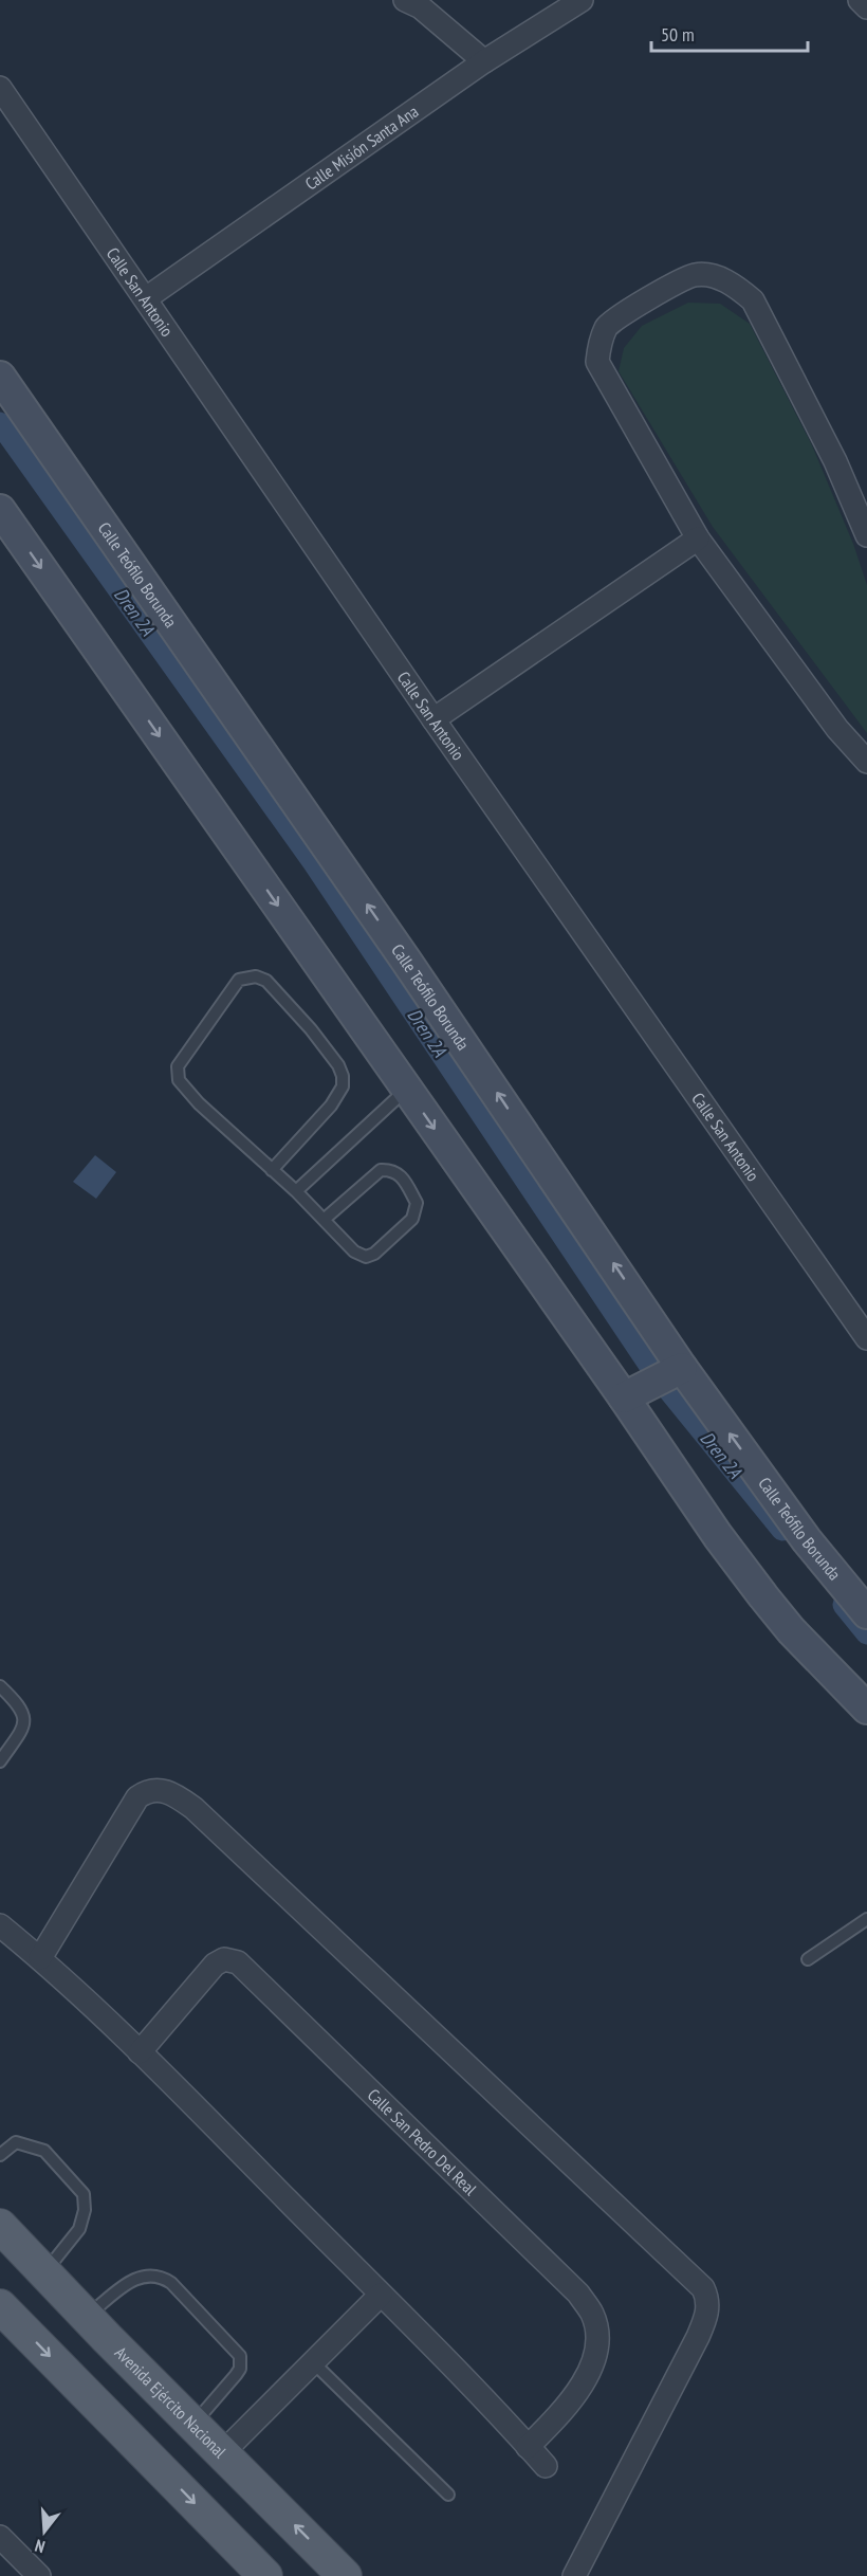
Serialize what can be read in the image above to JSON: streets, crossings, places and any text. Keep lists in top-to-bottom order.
{
  "streets": {
    "main road": ["Calle Teófilo Borunda", "Avenida Ejército Nacional"],
    "street": ["Calle Misión Santa Ana", "Calle San Antonio", "Calle San Pedro Del Real"]
  },
  "crossings": [
    ["Calle Misión Santa Ana", "Calle San Antonio"]
  ],
  "water": ["Dren 2A"],
  "scale_bar": "50 m",
  "north": "bottom"
}
